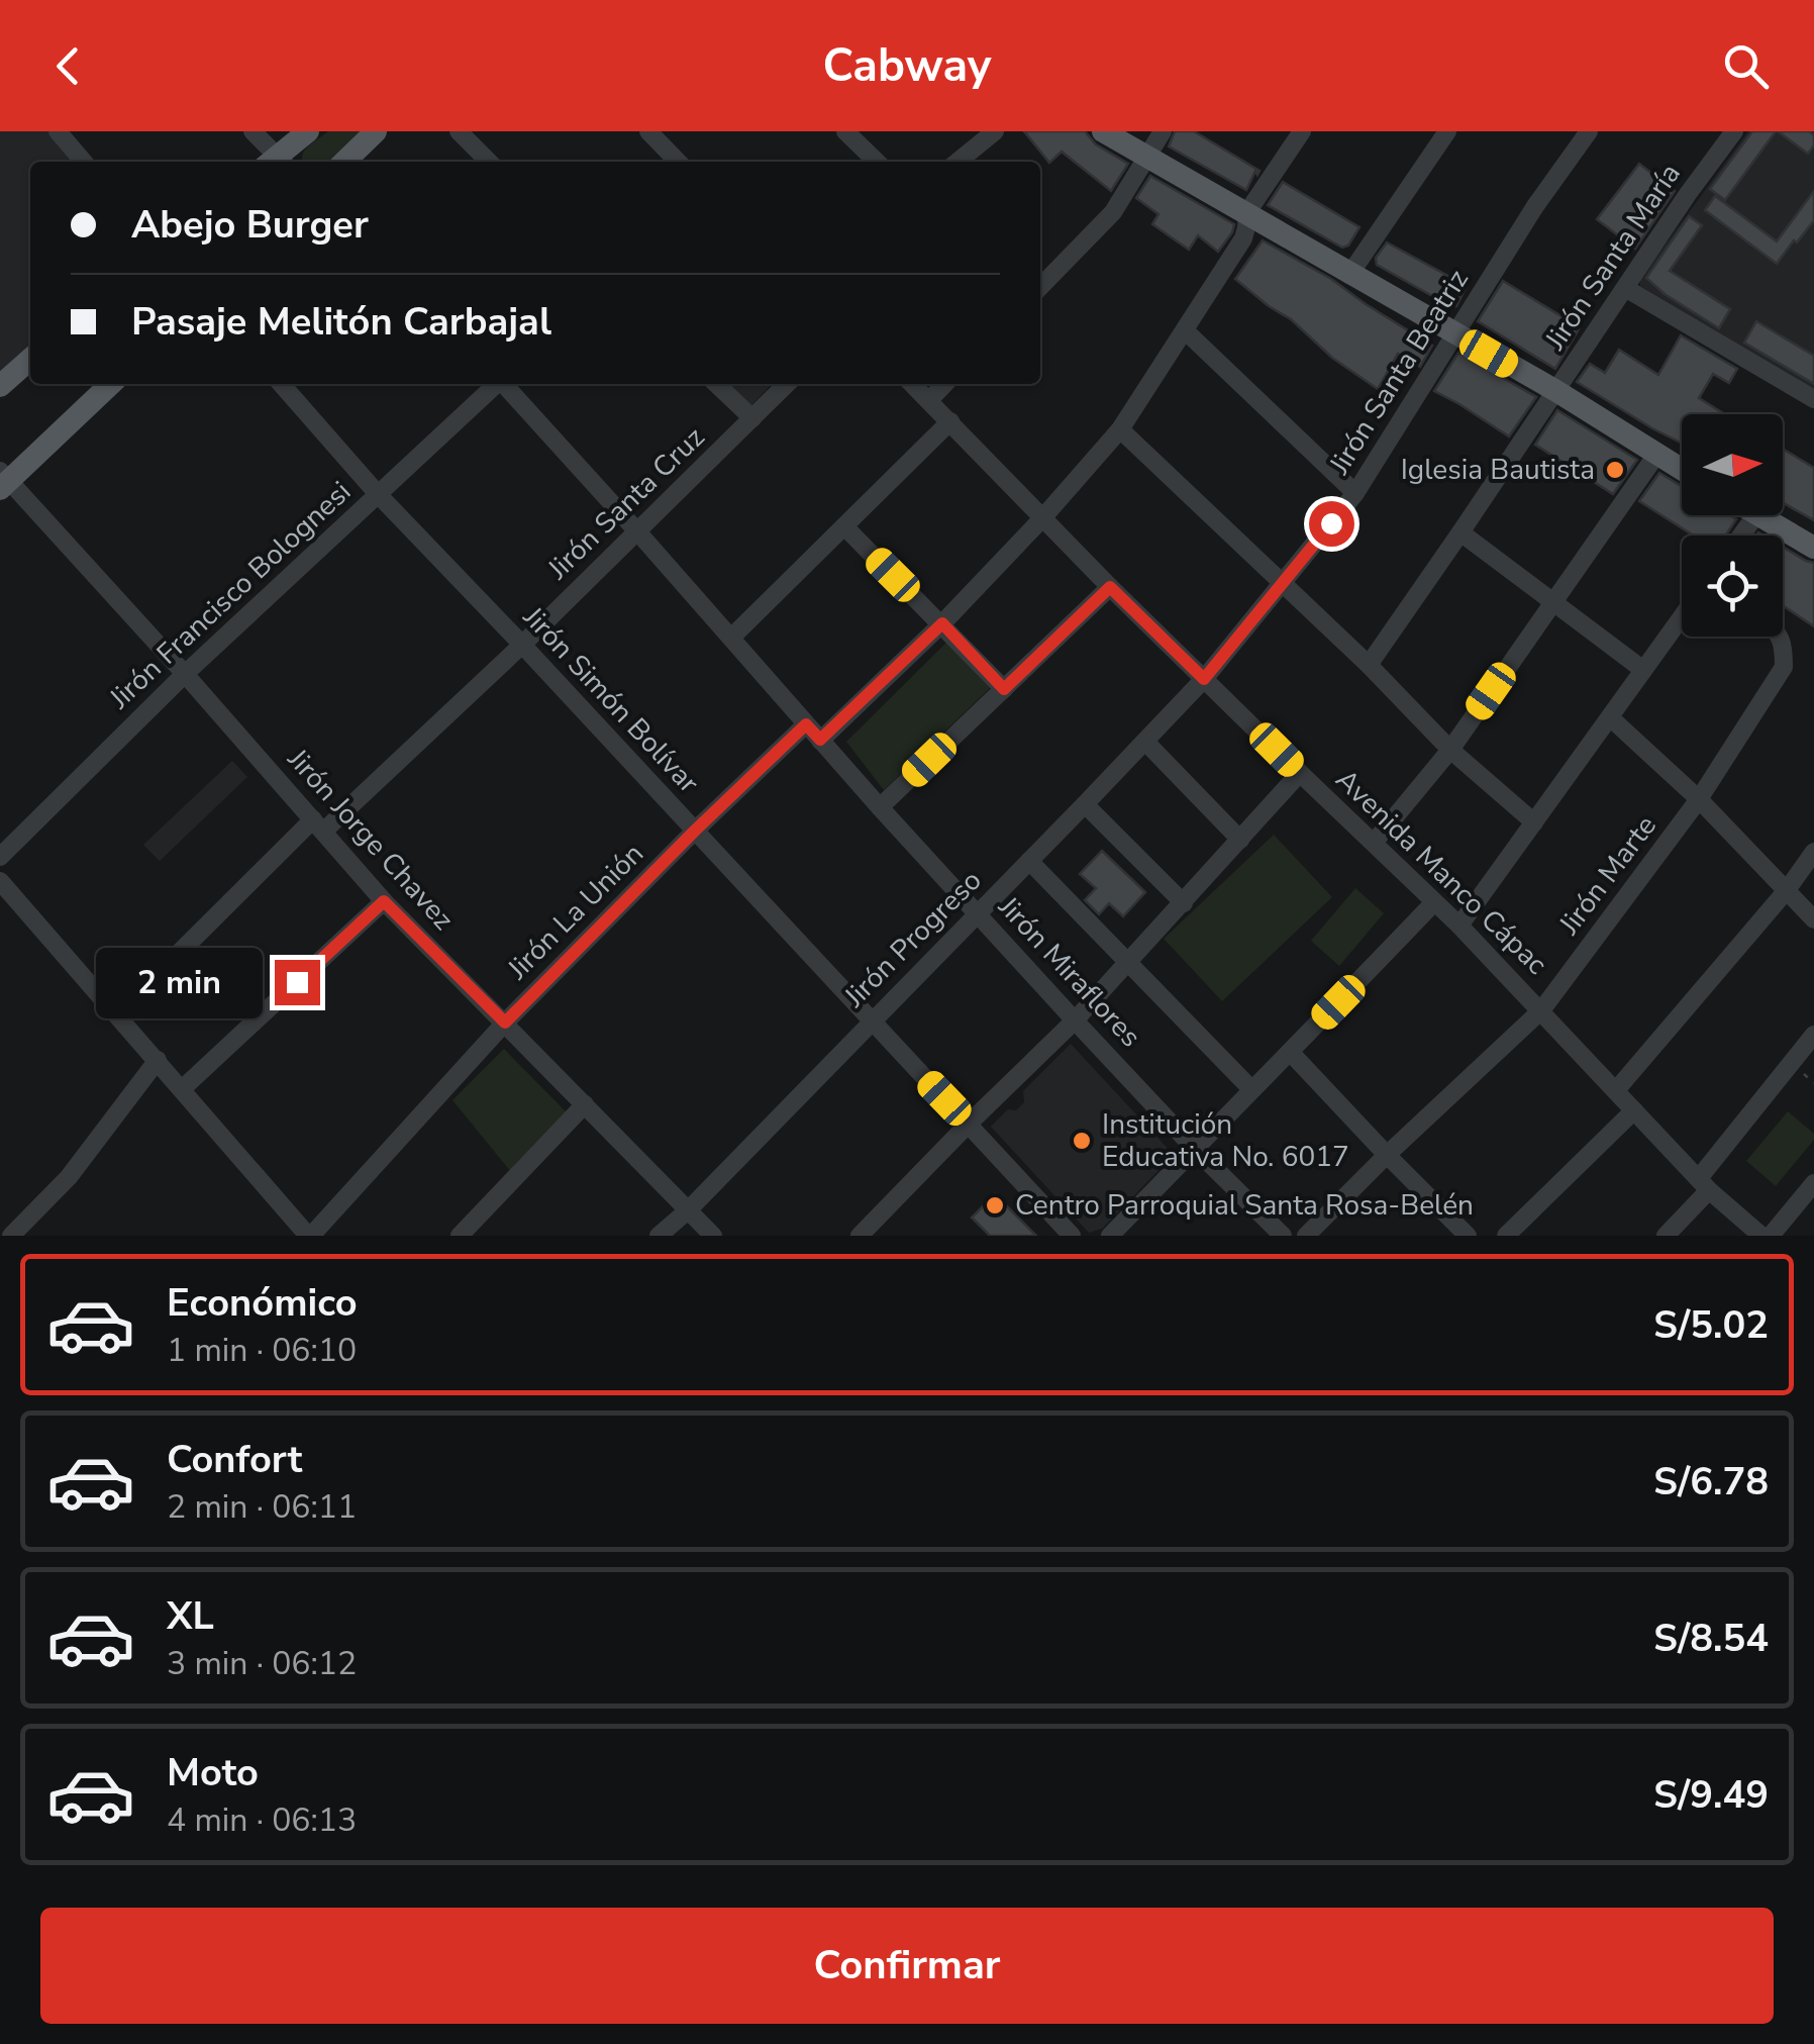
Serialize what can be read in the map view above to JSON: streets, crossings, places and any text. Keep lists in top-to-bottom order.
{
  "streets": {
    "street": [
      "Jirón Santa María",
      "Jirón Santa Beatriz",
      "Jirón Santa Cruz",
      "Jirón Francisco Bolognesi",
      "Jirón Simón Bolívar",
      "Jirón Jorge Chavez",
      "Avenida Manco Cápac",
      "Jirón Marte",
      "Jirón La Unión",
      "Jirón Progreso",
      "Jirón Miraflores"
    ]
  },
  "crossings": [
    ["Jirón Santa Beatriz", "Avenida Manco Cápac"],
    ["Jirón Santa Beatriz", "Jirón Progreso"],
    ["Jirón Santa Cruz", "Jirón Simón Bolívar"],
    ["Jirón Santa Cruz", "Jirón Jorge Chavez"],
    ["Jirón Santa Cruz", "Jirón Miraflores"],
    ["Jirón Francisco Bolognesi", "Jirón Simón Bolívar"],
    ["Jirón Francisco Bolognesi", "Jirón Jorge Chavez"],
    ["Jirón Simón Bolívar", "Jirón La Unión"],
    ["Jirón Simón Bolívar", "Jirón Progreso"],
    ["Jirón Jorge Chavez", "Jirón La Unión"],
    ["Jirón Jorge Chavez", "Jirón Progreso"],
    ["Avenida Manco Cápac", "Jirón Marte"],
    ["Avenida Manco Cápac", "Jirón Progreso"],
    ["Jirón La Unión", "Jirón Miraflores"],
    ["Jirón Progreso", "Jirón Miraflores"]
  ],
  "places": ["Iglesia Bautista", "Institución Educativa No. 6017", "Centro Parroquial Santa Rosa-Belén"],
  "north": "right",
  "page": {
    "header": "Cabway",
    "banner": ["Abejo Burger", "Pasaje Melitón Carbajal"],
    "bubble": "2 min",
    "list": [
      {
        "name": "Económico",
        "note": "1 min · 06:10",
        "value": "S/5.02"
      },
      {
        "name": "Confort",
        "note": "2 min · 06:11",
        "value": "S/6.78"
      },
      {
        "name": "XL",
        "note": "3 min · 06:12",
        "value": "S/8.54"
      },
      {
        "name": "Moto",
        "note": "4 min · 06:13",
        "value": "S/9.49"
      }
    ],
    "buttons": "Confirmar"
  }
}
